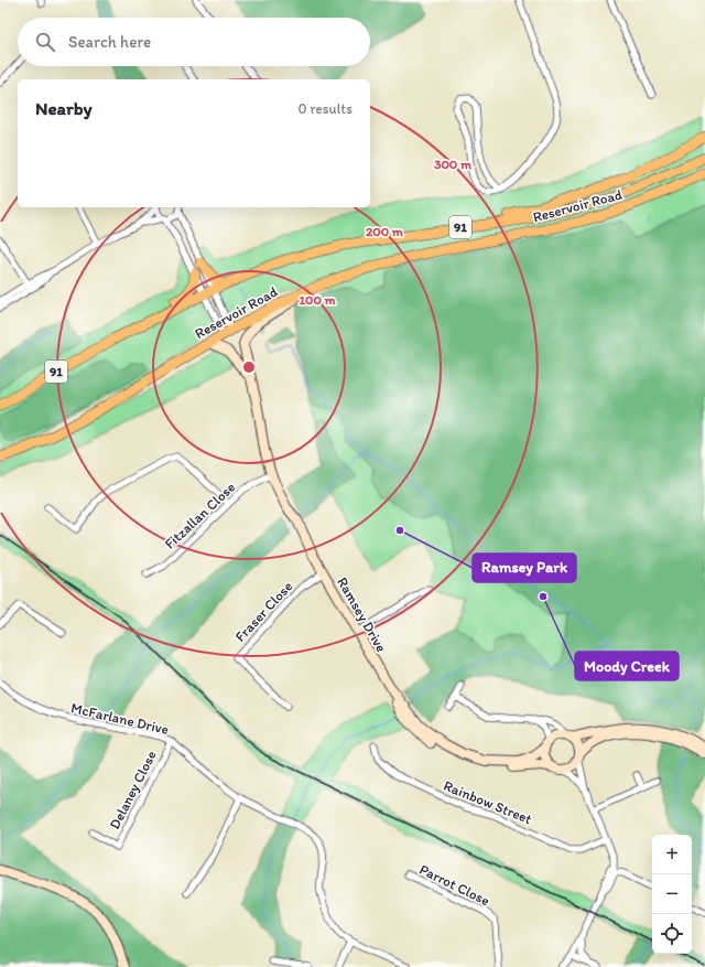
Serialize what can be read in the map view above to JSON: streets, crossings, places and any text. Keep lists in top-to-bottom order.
{
  "streets": {
    "main road": ["Reservoir Road", "91", "Ramsey Drive"],
    "street": [
      "Fitzallan Close",
      "Fraser Close",
      "McFarlane Drive",
      "Delaney Close",
      "Rainbow Street",
      "Parrot Close"
    ]
  },
  "crossings": [
    ["Reservoir Road", "Ramsey Drive"],
    ["Fitzallan Close", "Ramsey Drive"],
    ["Fraser Close", "Ramsey Drive"],
    ["McFarlane Drive", "Delaney Close"]
  ],
  "places": ["Ramsey Park", "Moody Creek"],
  "page": {
    "search": "Search here",
    "heading": ["Nearby", "0 results"],
    "map_buttons": ["+", "−"]
  },
  "rings": ["300 m", "200 m", "100 m"]
}
